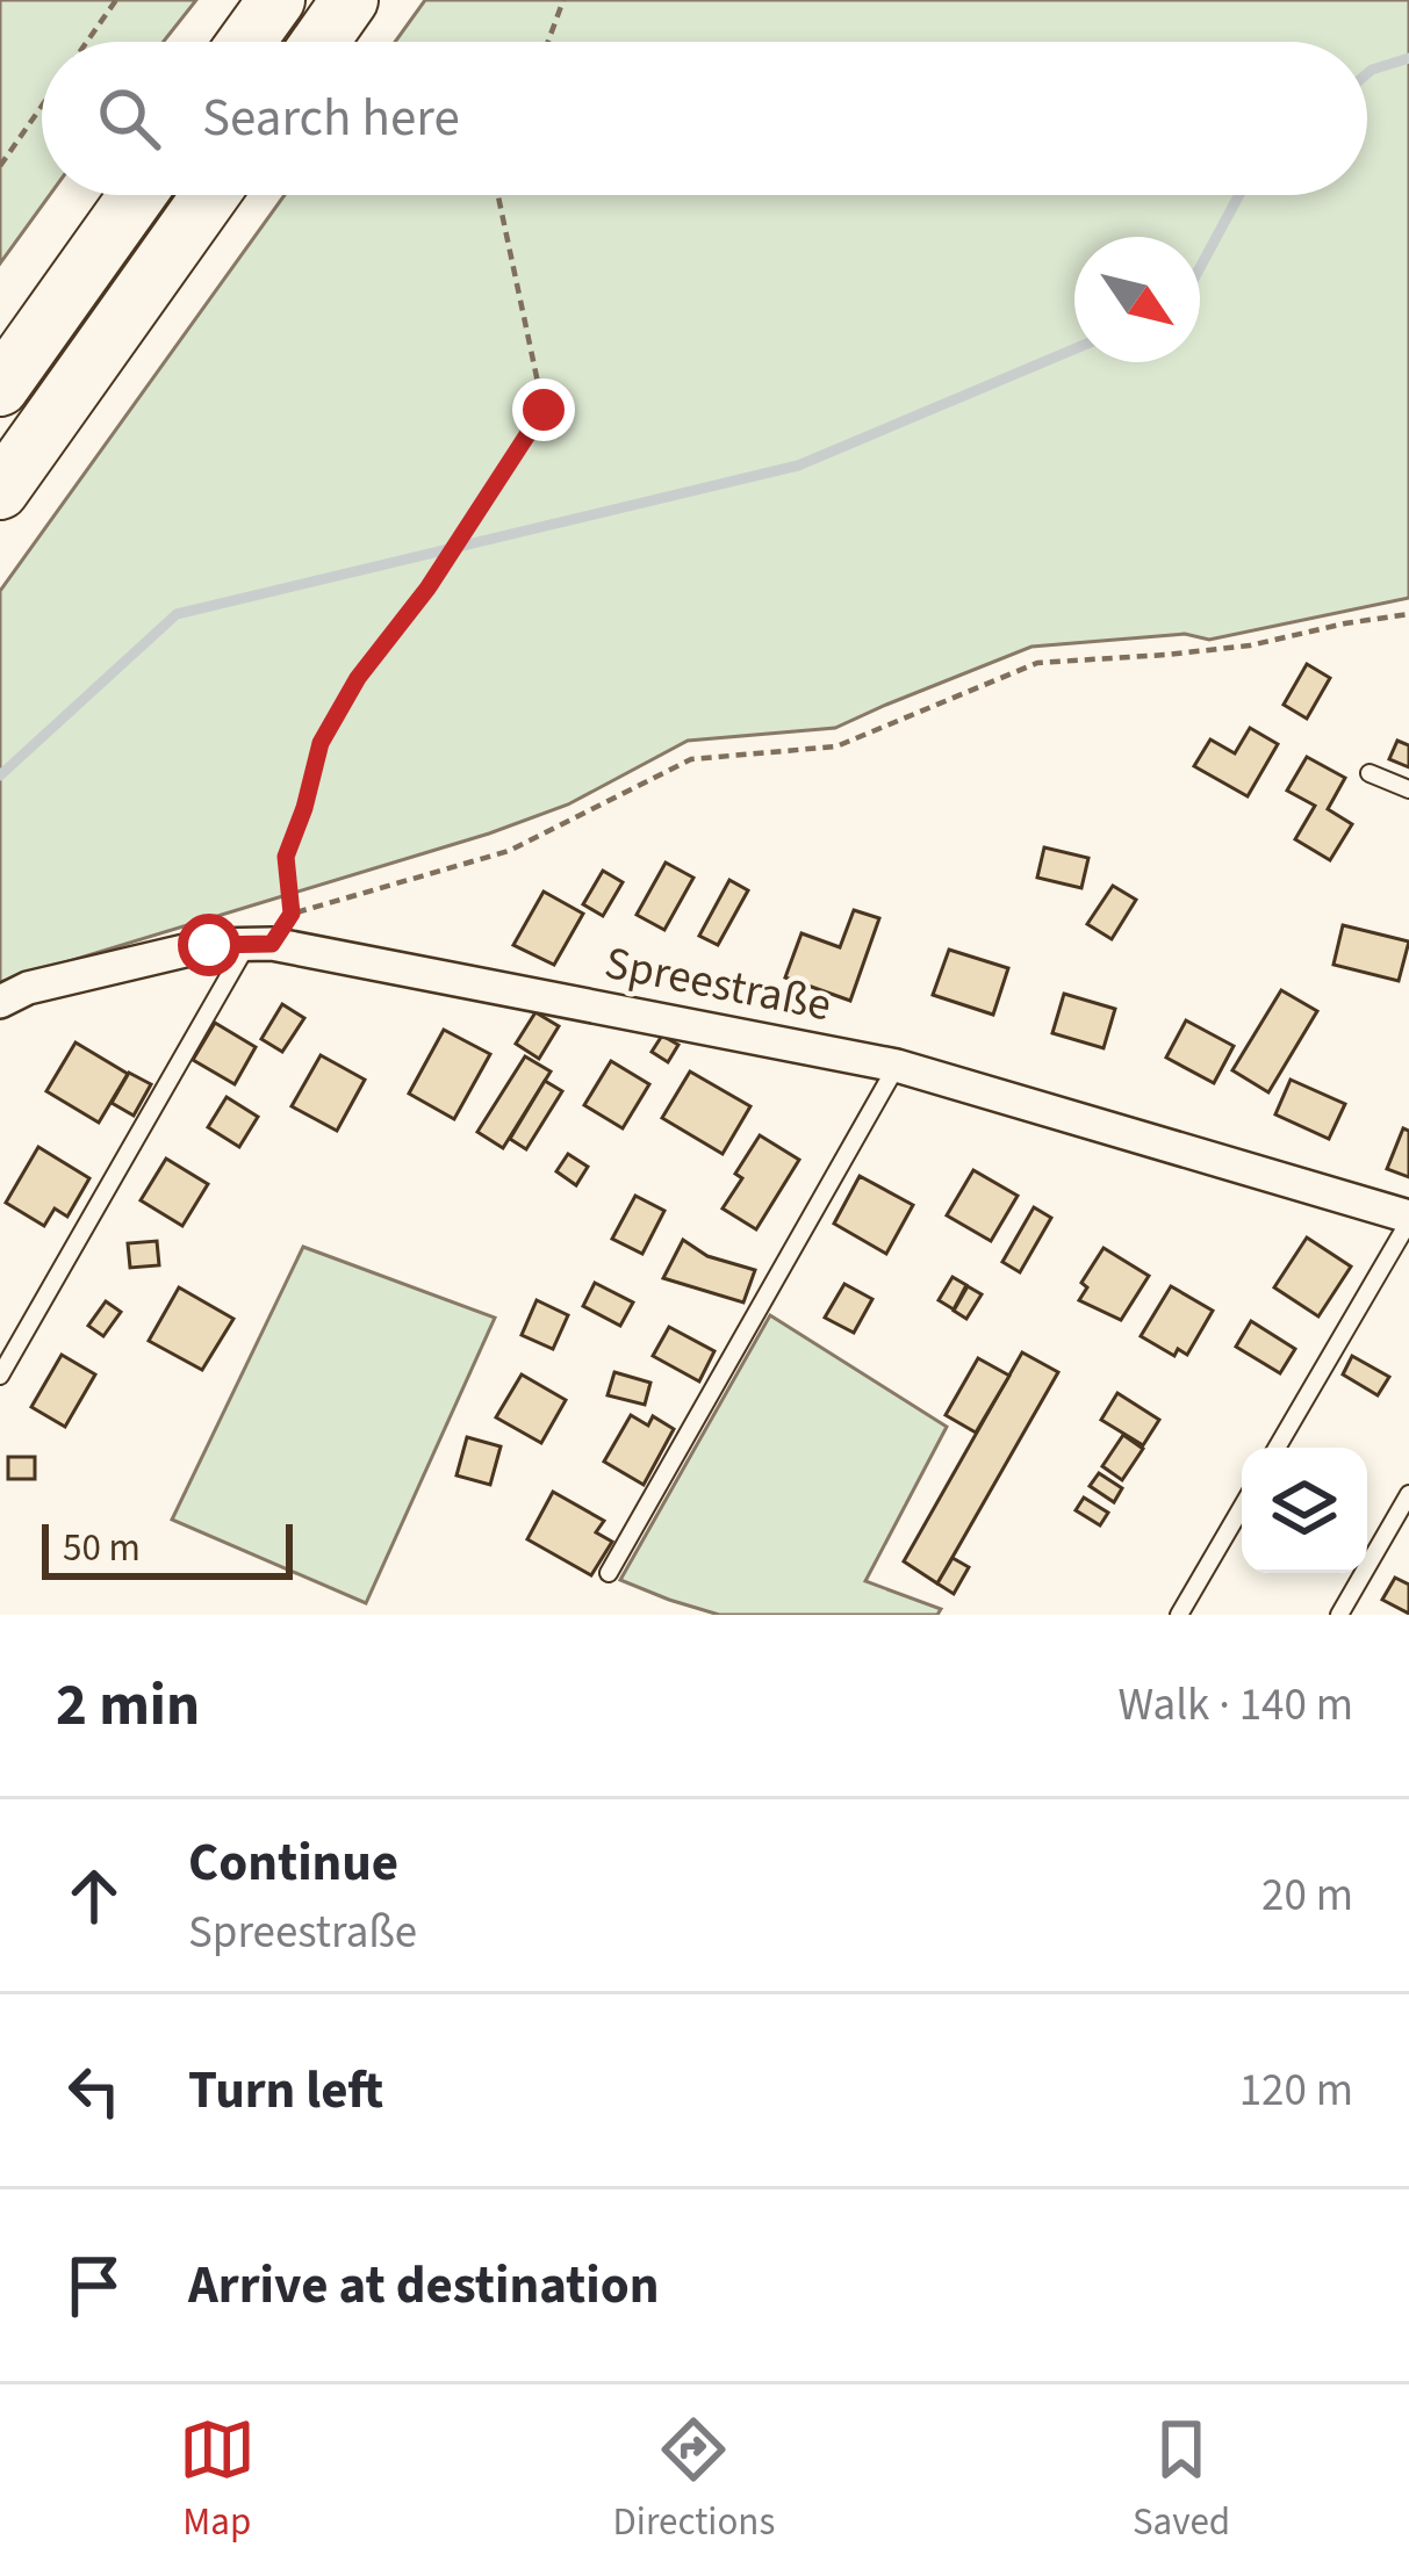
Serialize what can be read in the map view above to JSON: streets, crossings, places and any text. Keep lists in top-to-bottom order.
{
  "streets": {
    "street": ["Spreestraße"]
  },
  "scale_bar": "50 m",
  "north": "bottom right",
  "page": {
    "search": "Search here",
    "scale": "50 m",
    "heading": ["2 min", "Walk · 140 m"],
    "list": [
      ["Continue", "Spreestraße", "20 m"],
      ["Turn left", "120 m"],
      "Arrive at destination"
    ],
    "nav": ["Map", "Directions", "Saved"]
  }
}
